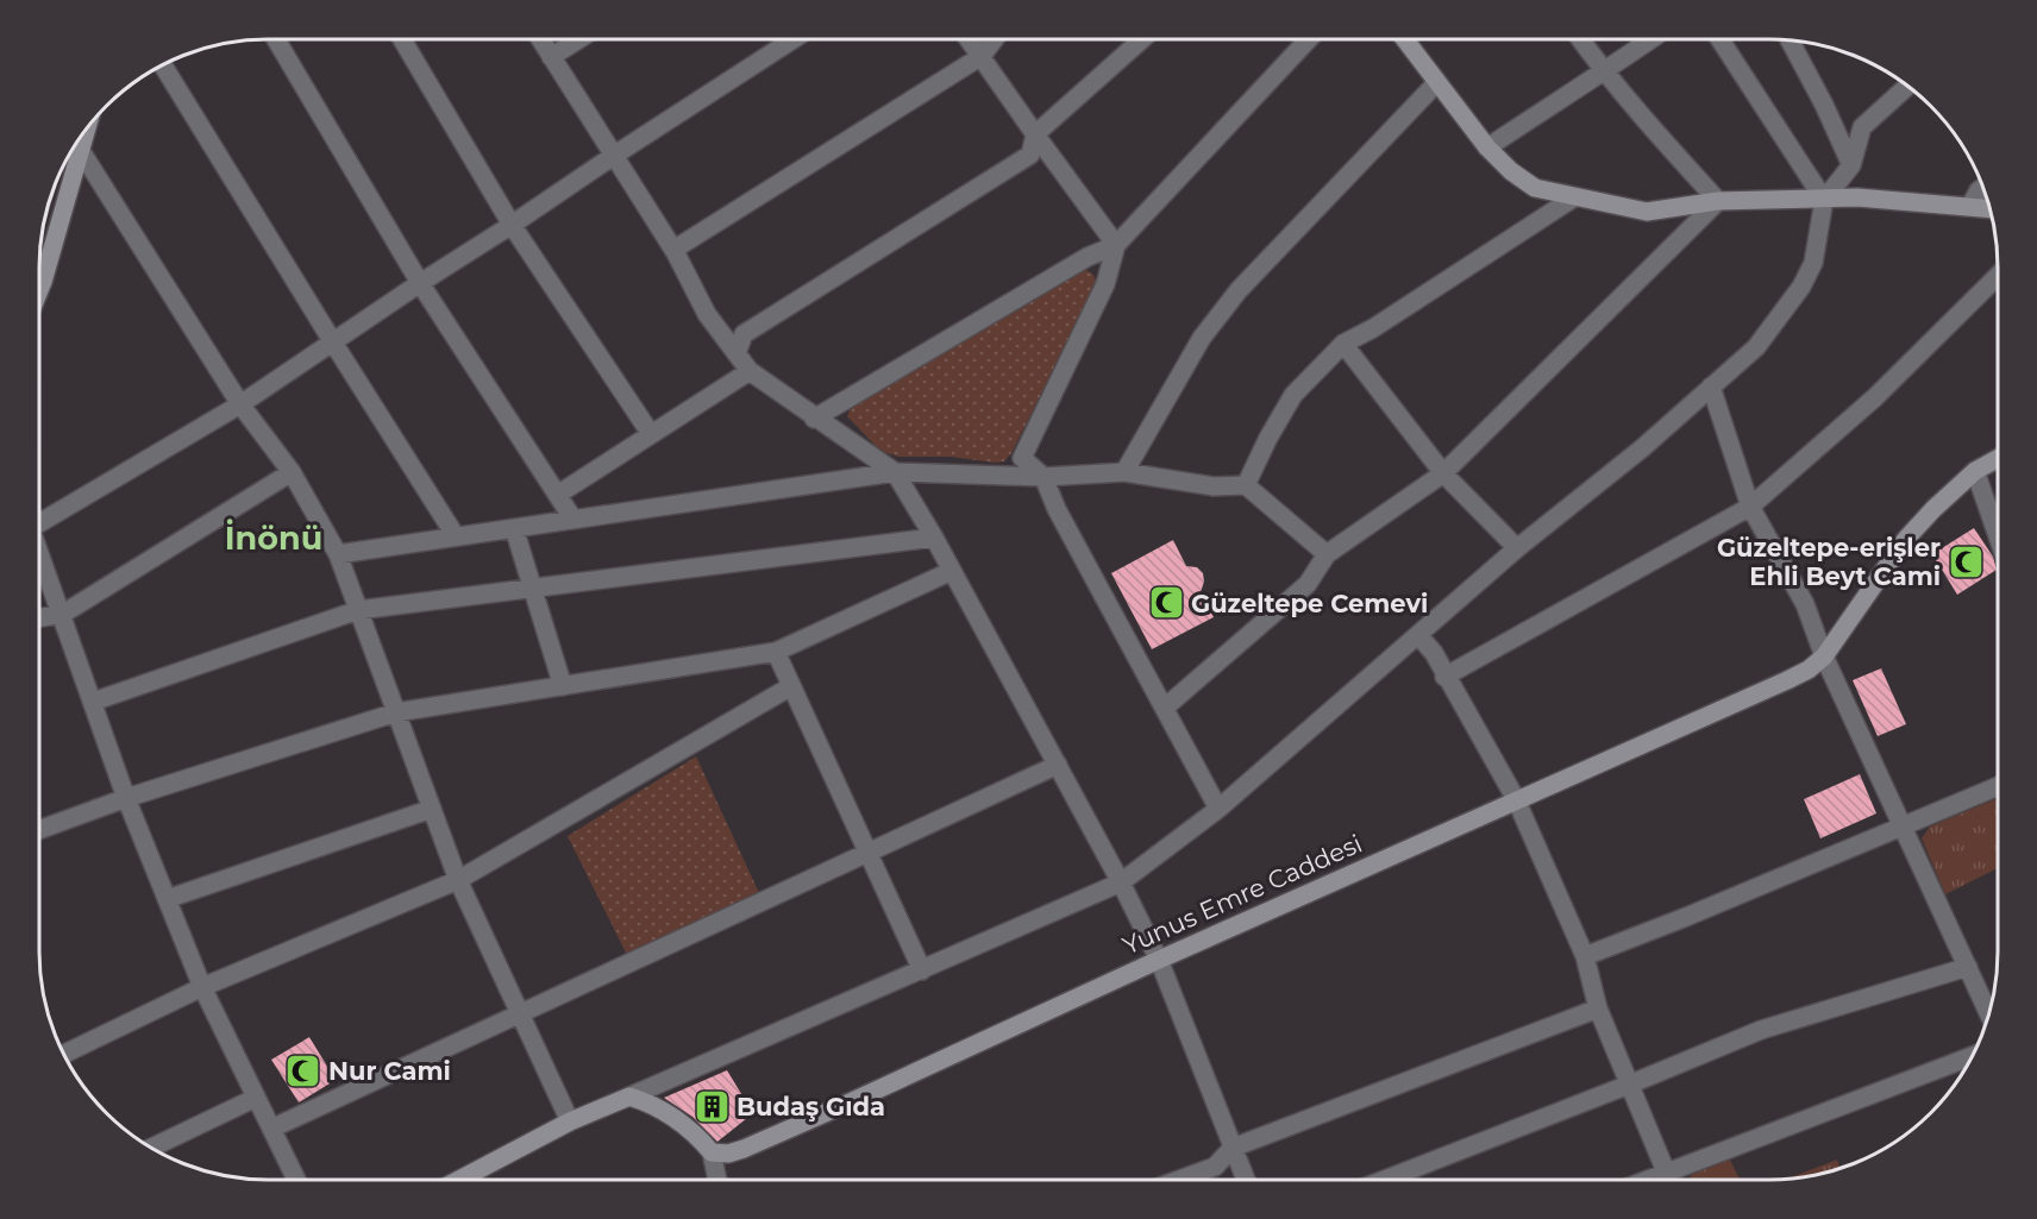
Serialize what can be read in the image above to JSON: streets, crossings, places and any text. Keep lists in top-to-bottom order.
{
  "streets": {
    "street": ["Yunus Emre Caddesi"]
  },
  "districts": ["İnönü"],
  "places": {
    "mosque": ["Güzeltepe-erişler Ehli Beyt Cami", "Güzeltepe Cemevi", "Nur Cami"],
    "building": ["Budaş Gıda"]
  }
}
